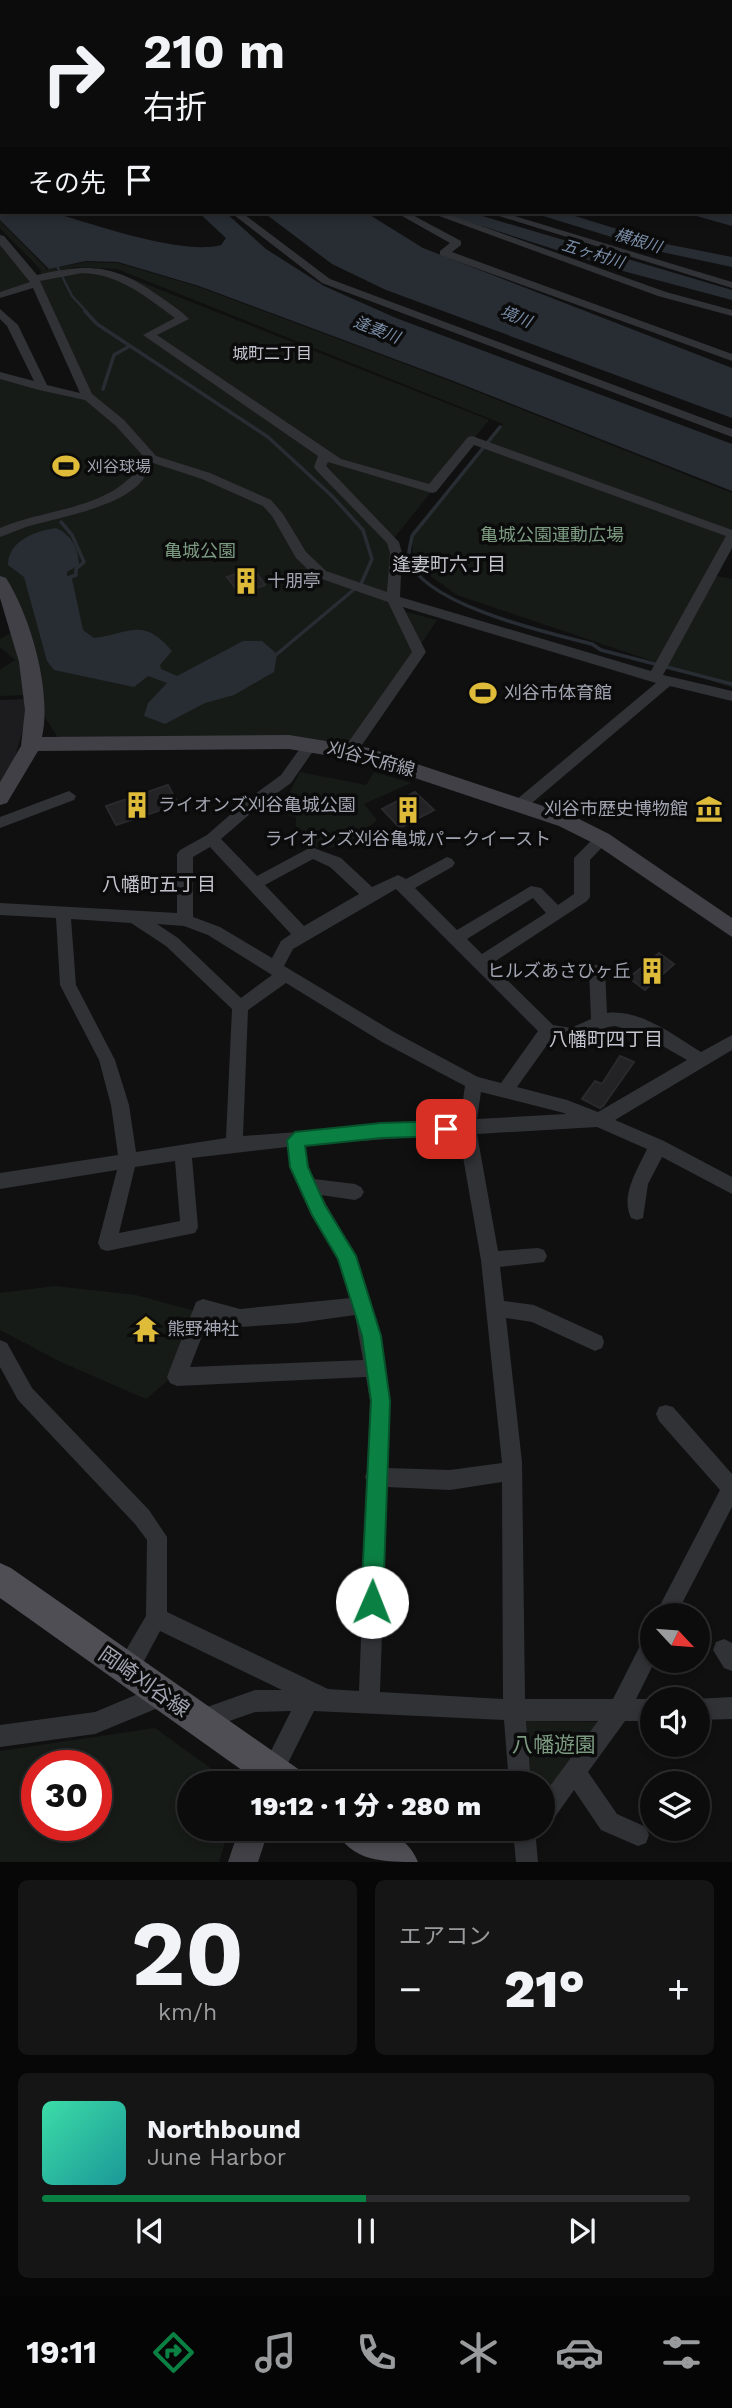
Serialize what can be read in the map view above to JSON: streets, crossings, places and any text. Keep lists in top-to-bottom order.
{
  "streets": {
    "main road": ["刈谷大府線", "岡崎刈谷線"]
  },
  "districts": [
    "城町二丁目",
    "逢妻町六丁目",
    "八幡町五丁目",
    "八幡町四丁目"
  ],
  "water": [
    "横根川",
    "五ヶ村川",
    "境川",
    "逢妻川"
  ],
  "parks": ["亀城公園運動広場", "亀城公園", "八幡遊園"],
  "places": {
    "sports": ["刈谷球場", "刈谷市体育館"],
    "building": [
      "十朋亭",
      "ライオンズ刈谷亀城公園",
      "ライオンズ刈谷亀城パークイースト",
      "ヒルズあさひヶ丘"
    ],
    "museum": ["刈谷市歴史博物館"],
    "temple": ["熊野神社"]
  },
  "north": "bottom right",
  "page": {
    "turn": ["210 m", "右折"],
    "then": "その先",
    "limit": "30",
    "trip": "19:12 · 1 分 · 280 m",
    "tile": [
      ["20", "km/h"],
      "エアコン"
    ],
    "heat": ["−", "21°", "+"],
    "song": ["Northbound", "June Harbor"],
    "tabs": "19:11"
  }
}
